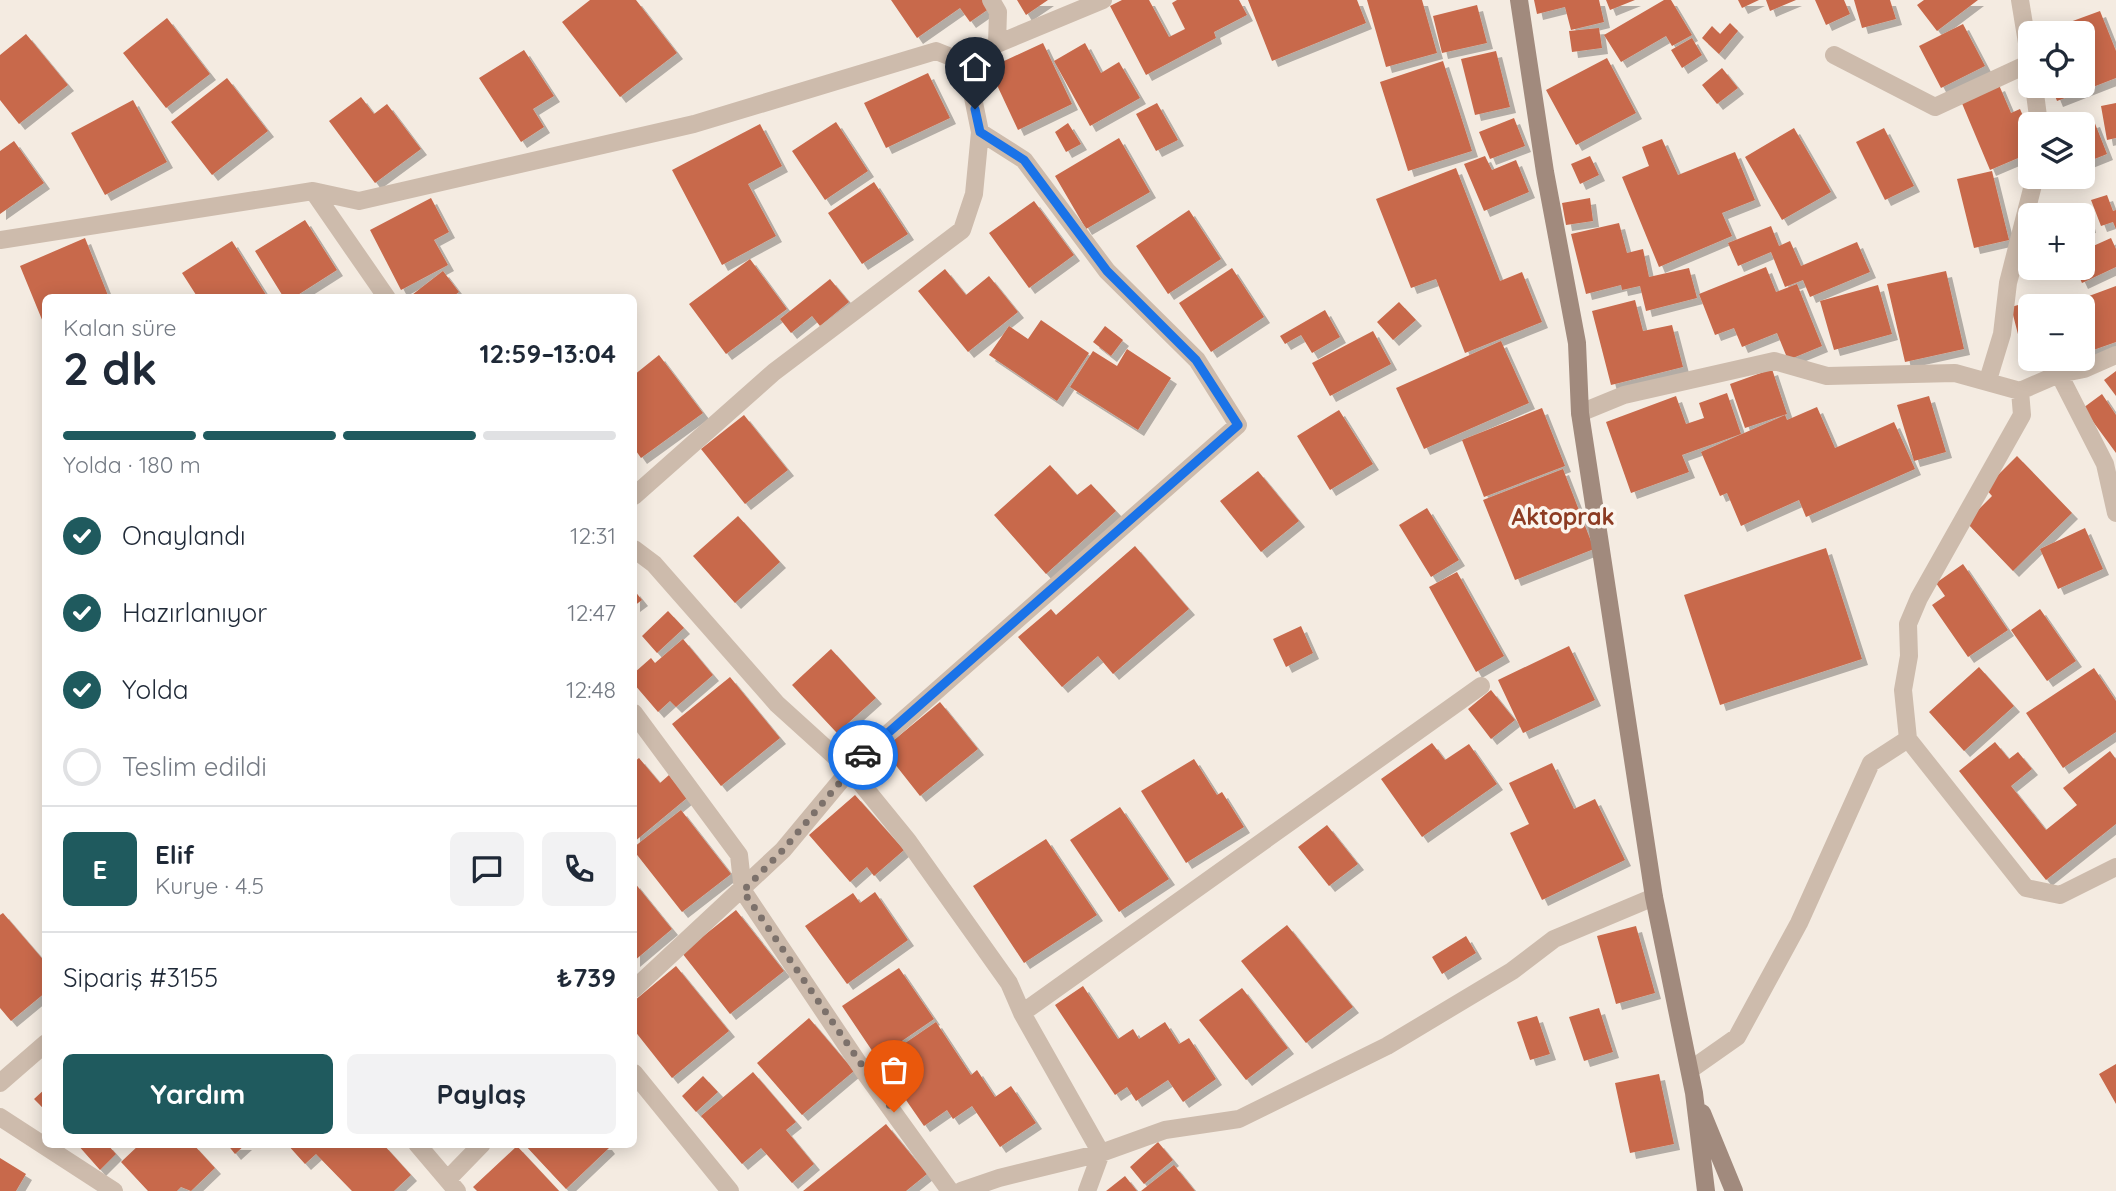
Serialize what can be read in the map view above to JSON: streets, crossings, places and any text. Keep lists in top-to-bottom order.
{
  "districts": ["Aktoprak"],
  "page": {
    "map_buttons": ["+", "−"],
    "heading": ["2 dk", "Kalan süre", "12:59–13:04"],
    "panel": [
      "Elif",
      "Kurye · 4.5",
      "Sipariş #3155",
      "₺739"
    ],
    "bar": "Yolda · 180 m",
    "list": [
      ["Onaylandı", "12:31"],
      ["Hazırlanıyor", "12:47"],
      ["Yolda", "12:48"],
      "Teslim edildi"
    ],
    "round": "E",
    "buttons": ["Yardım", "Paylaş"]
  }
}
